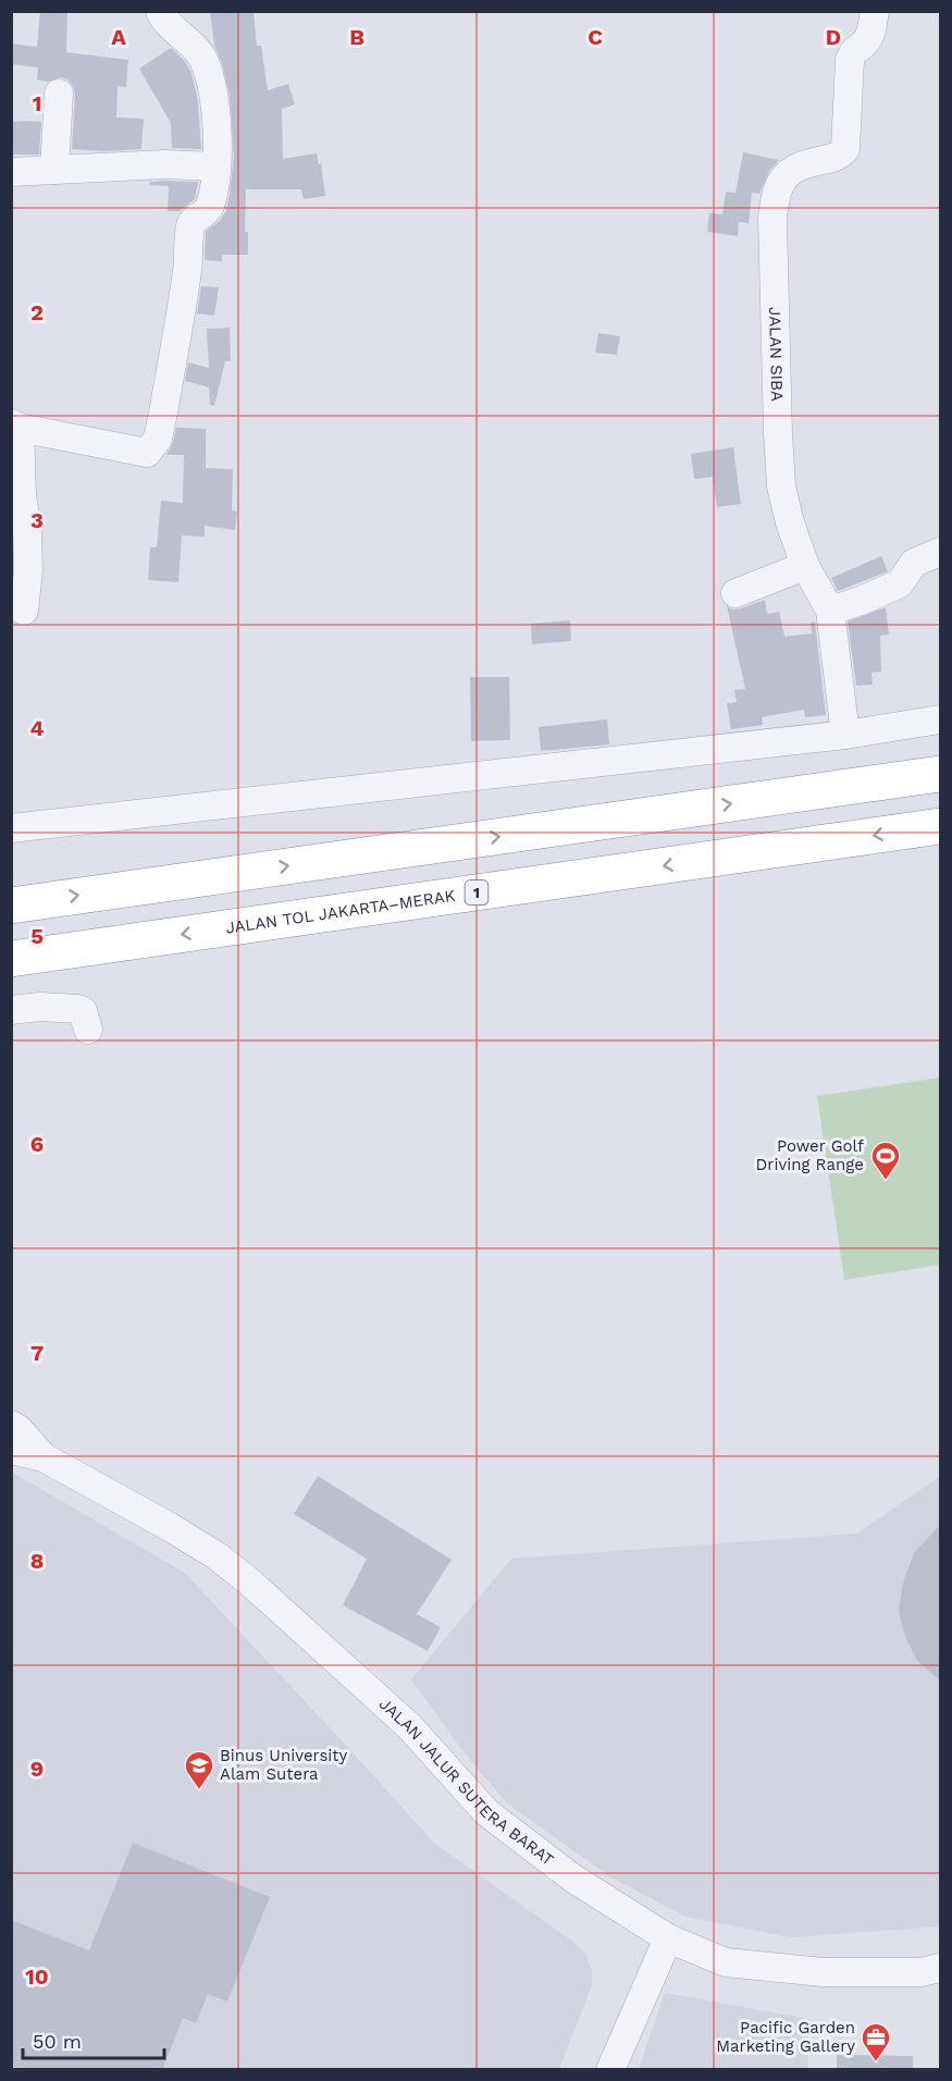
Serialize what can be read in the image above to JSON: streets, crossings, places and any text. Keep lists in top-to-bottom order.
{
  "streets": {
    "highway": ["1", "JALAN TOL JAKARTA–MERAK"],
    "street": ["JALAN SIBA", "JALAN JALUR SUTERA BARAT"]
  },
  "places": {
    "sports": ["Power Golf Driving Range"],
    "school or university": ["Binus University Alam Sutera"],
    "office": ["Pacific Garden Marketing Gallery"]
  },
  "scale_bar": "50 m",
  "grid": {
    "columns": [
      "A",
      "B",
      "C",
      "D"
    ],
    "rows": [
      "1",
      "2",
      "3",
      "4",
      "5",
      "6",
      "7",
      "8",
      "9",
      "10"
    ]
  }
}
